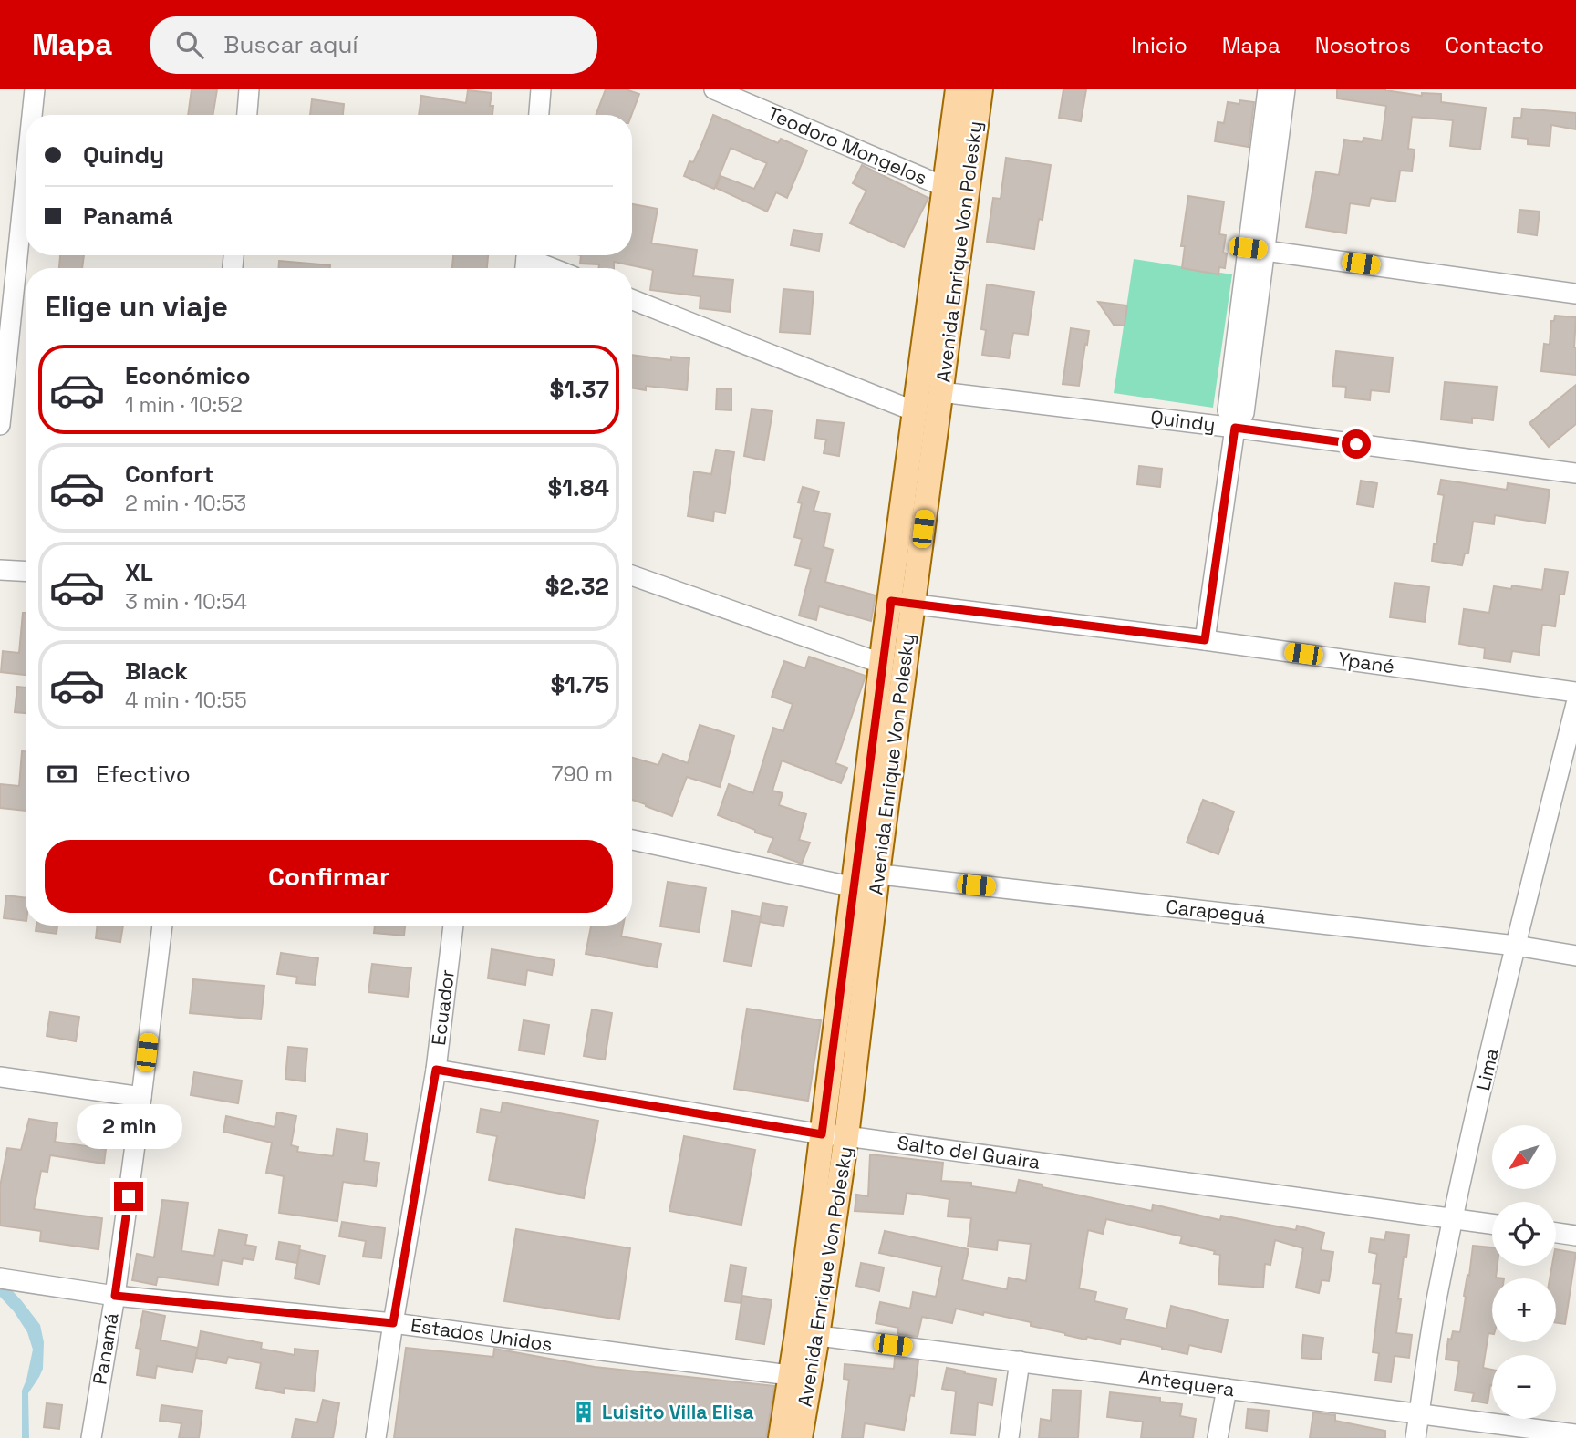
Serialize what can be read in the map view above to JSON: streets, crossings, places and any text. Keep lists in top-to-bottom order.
{
  "streets": {
    "main road": ["Avenida Enrique Von Polesky"],
    "street": [
      "Teodoro Mongelos",
      "Quindy",
      "Ypané",
      "Carapeguá",
      "Ecuador",
      "Lima",
      "Salto del Guaira",
      "Estados Unidos",
      "Panamá",
      "Antequera"
    ]
  },
  "crossings": [
    ["Teodoro Mongelos", "Avenida Enrique Von Polesky"],
    ["Avenida Enrique Von Polesky", "Quindy"],
    ["Avenida Enrique Von Polesky", "Ypané"],
    ["Avenida Enrique Von Polesky", "Carapeguá"],
    ["Avenida Enrique Von Polesky", "Salto del Guaira"],
    ["Avenida Enrique Von Polesky", "Estados Unidos"],
    ["Avenida Enrique Von Polesky", "Antequera"],
    ["Carapeguá", "Lima"],
    ["Ecuador", "Salto del Guaira"],
    ["Ecuador", "Estados Unidos"],
    ["Lima", "Salto del Guaira"],
    ["Lima", "Antequera"],
    ["Estados Unidos", "Panamá"]
  ],
  "places": {
    "building": ["Luisito Villa Elisa"]
  },
  "north": "bottom left",
  "page": {
    "header": "Mapa",
    "search": "Buscar aquí",
    "nav": [
      "Inicio",
      "Mapa",
      "Nosotros",
      "Contacto"
    ],
    "banner": ["Quindy", "Panamá"],
    "heading": "Elige un viaje",
    "list": [
      {
        "name": "Económico",
        "note": "1 min · 10:52",
        "value": "$1.37"
      },
      {
        "name": "Confort",
        "note": "2 min · 10:53",
        "value": "$1.84"
      },
      {
        "name": "XL",
        "note": "3 min · 10:54",
        "value": "$2.32"
      },
      {
        "name": "Black",
        "note": "4 min · 10:55",
        "value": "$1.75"
      }
    ],
    "pay": ["Efectivo", "790 m"],
    "buttons": "Confirmar",
    "bubble": "2 min",
    "map_buttons": ["+", "−"]
  }
}
